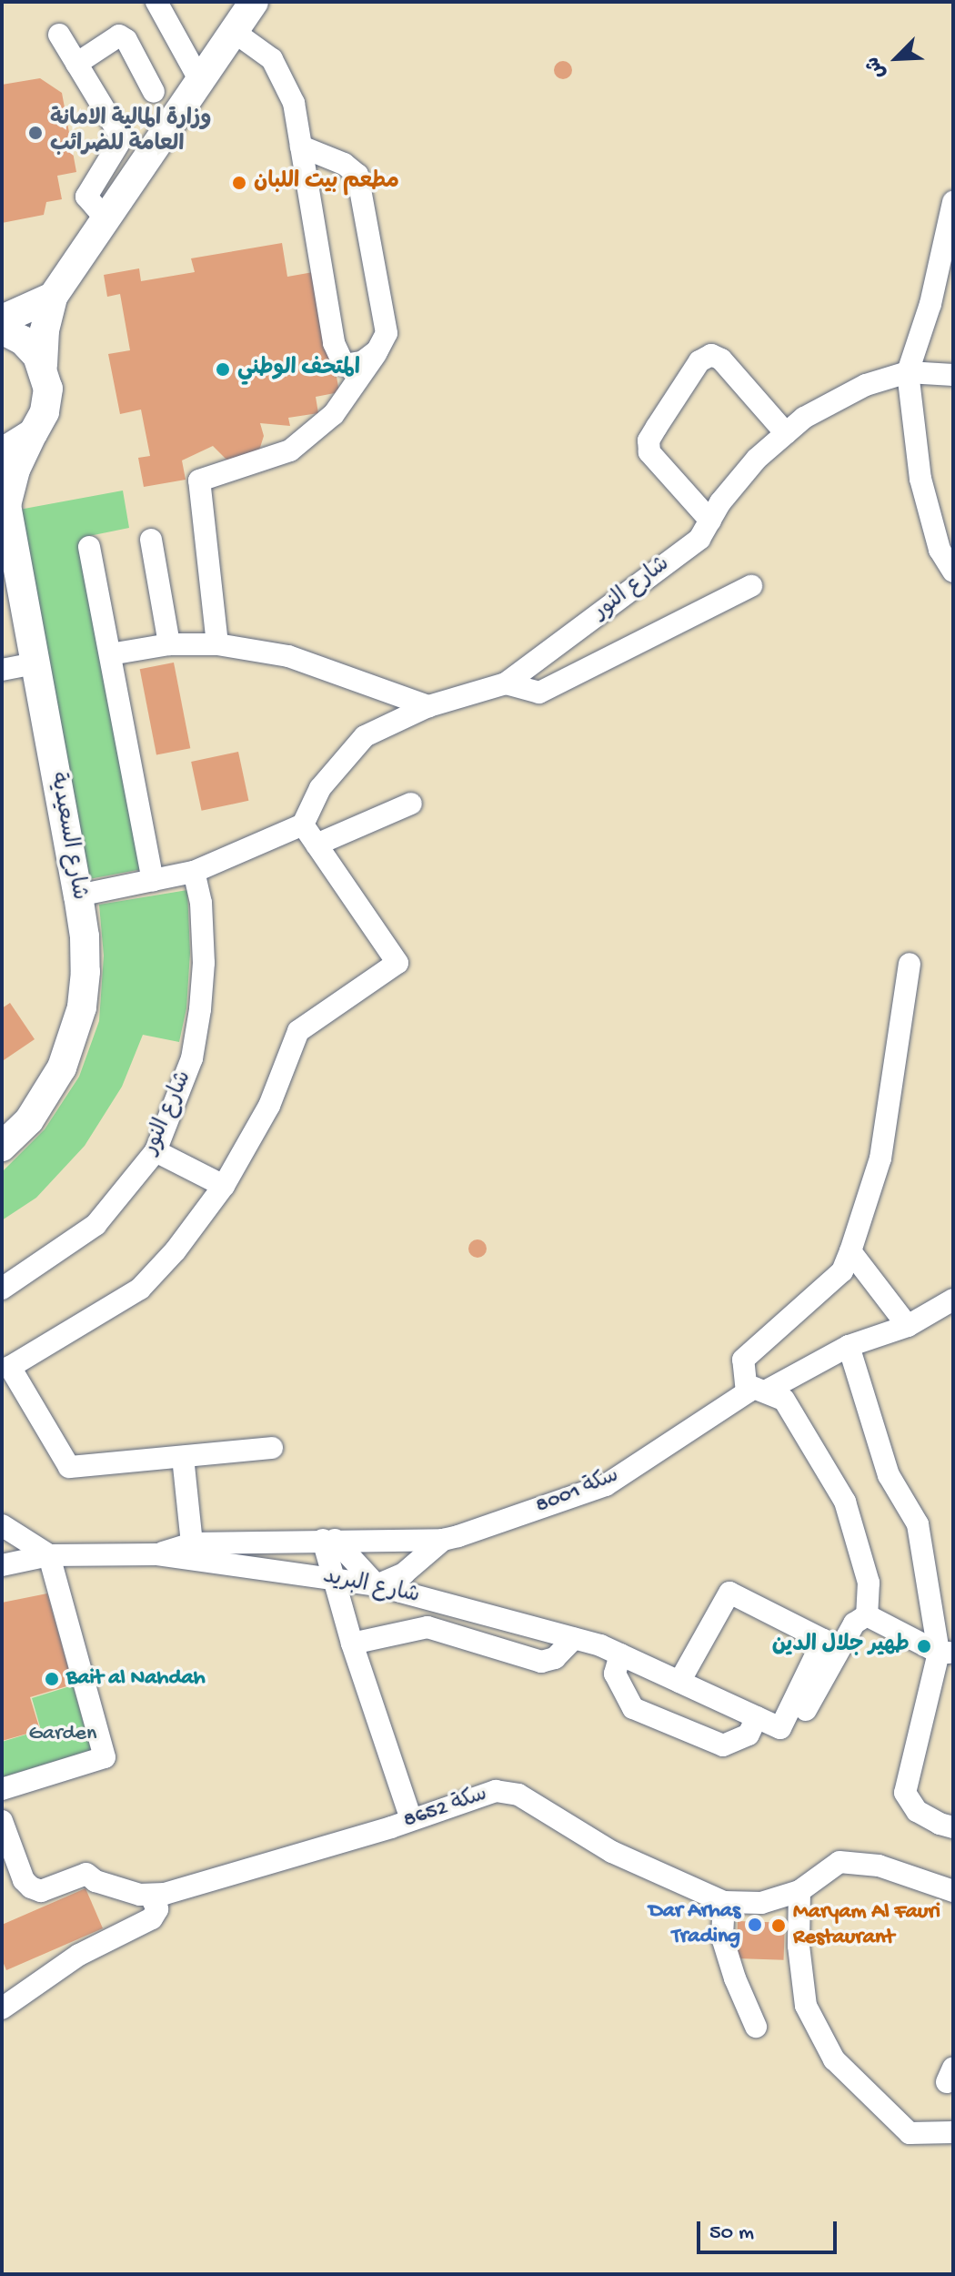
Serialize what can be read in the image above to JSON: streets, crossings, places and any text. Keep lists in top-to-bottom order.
{
  "streets": {
    "main road": ["شارع السعيدية"],
    "street": [
      "شارع النور",
      "سكة 8001",
      "شارع البريد",
      "سكة 8652"
    ]
  },
  "crossings": [
    ["سكة 8001", "شارع البريد"]
  ],
  "parks": ["Garden"],
  "places": [
    "وزارة المالية الامانة العامة للضرائب",
    "مطعم بيت اللبان",
    "المتحف الوطني",
    "طهير جلال الدين",
    "Bait al Nahdah",
    "Dar Arhas Trading",
    "Maryam Al Fauri Restaurant"
  ],
  "scale_bar": "50 m",
  "north": "bottom left"
}
